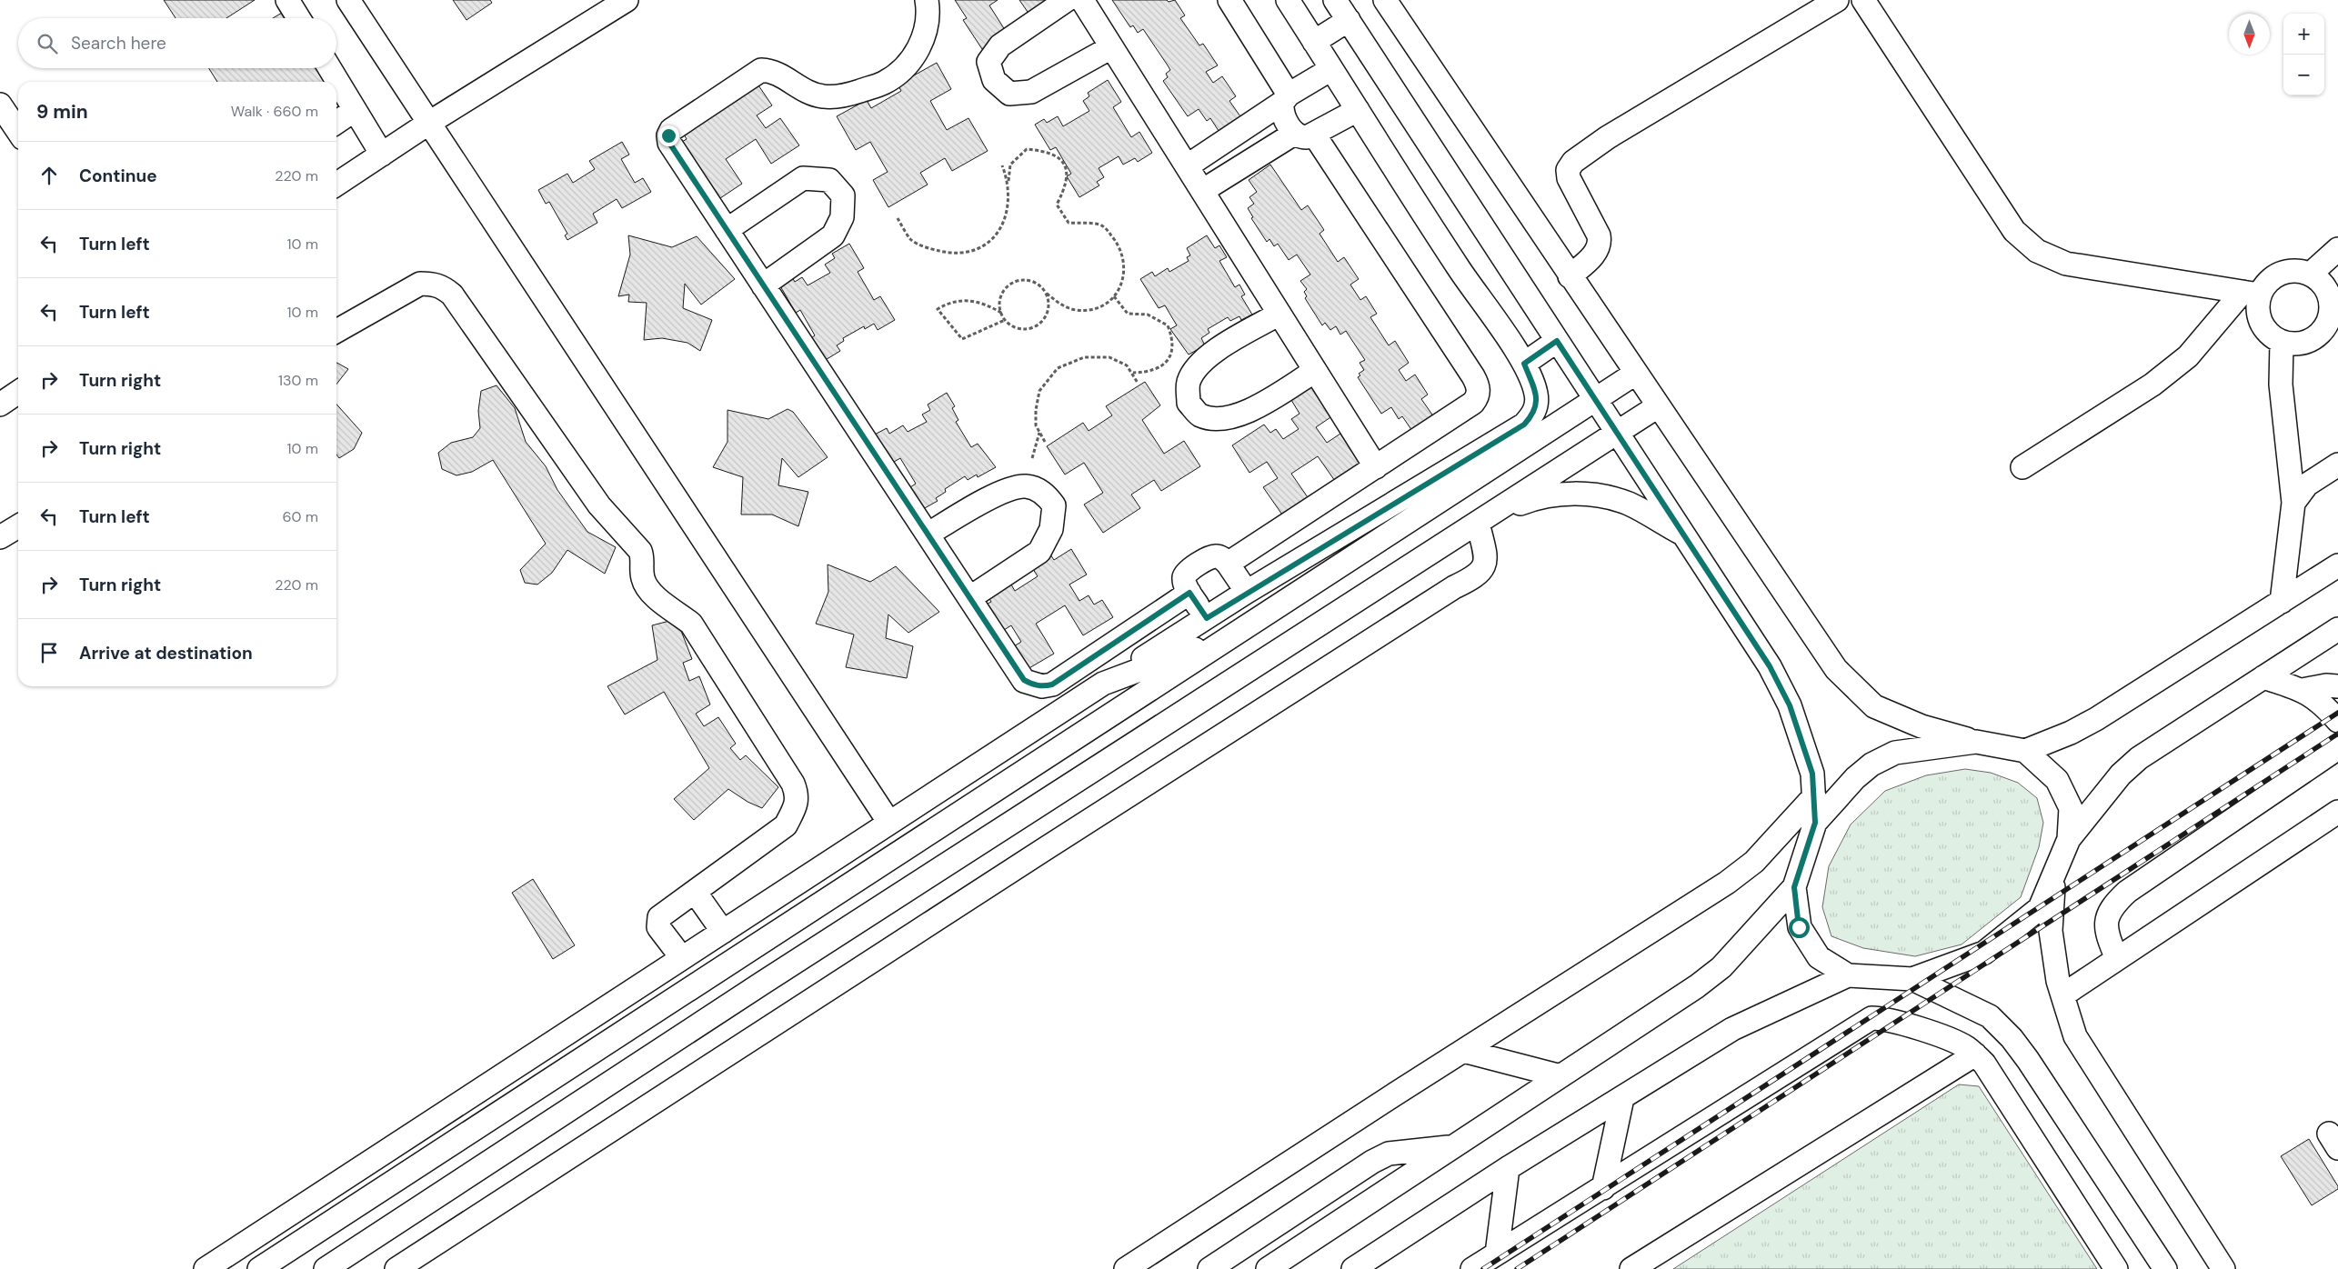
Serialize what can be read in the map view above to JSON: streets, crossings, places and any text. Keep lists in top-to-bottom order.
{
  "north": "bottom",
  "page": {
    "map_buttons": ["+", "−"],
    "search": "Search here",
    "heading": ["9 min", "Walk · 660 m"],
    "list": [
      ["Continue", "220 m"],
      ["Turn left", "10 m"],
      ["Turn left", "10 m"],
      ["Turn right", "130 m"],
      ["Turn right", "10 m"],
      ["Turn left", "60 m"],
      ["Turn right", "220 m"],
      "Arrive at destination"
    ]
  }
}
